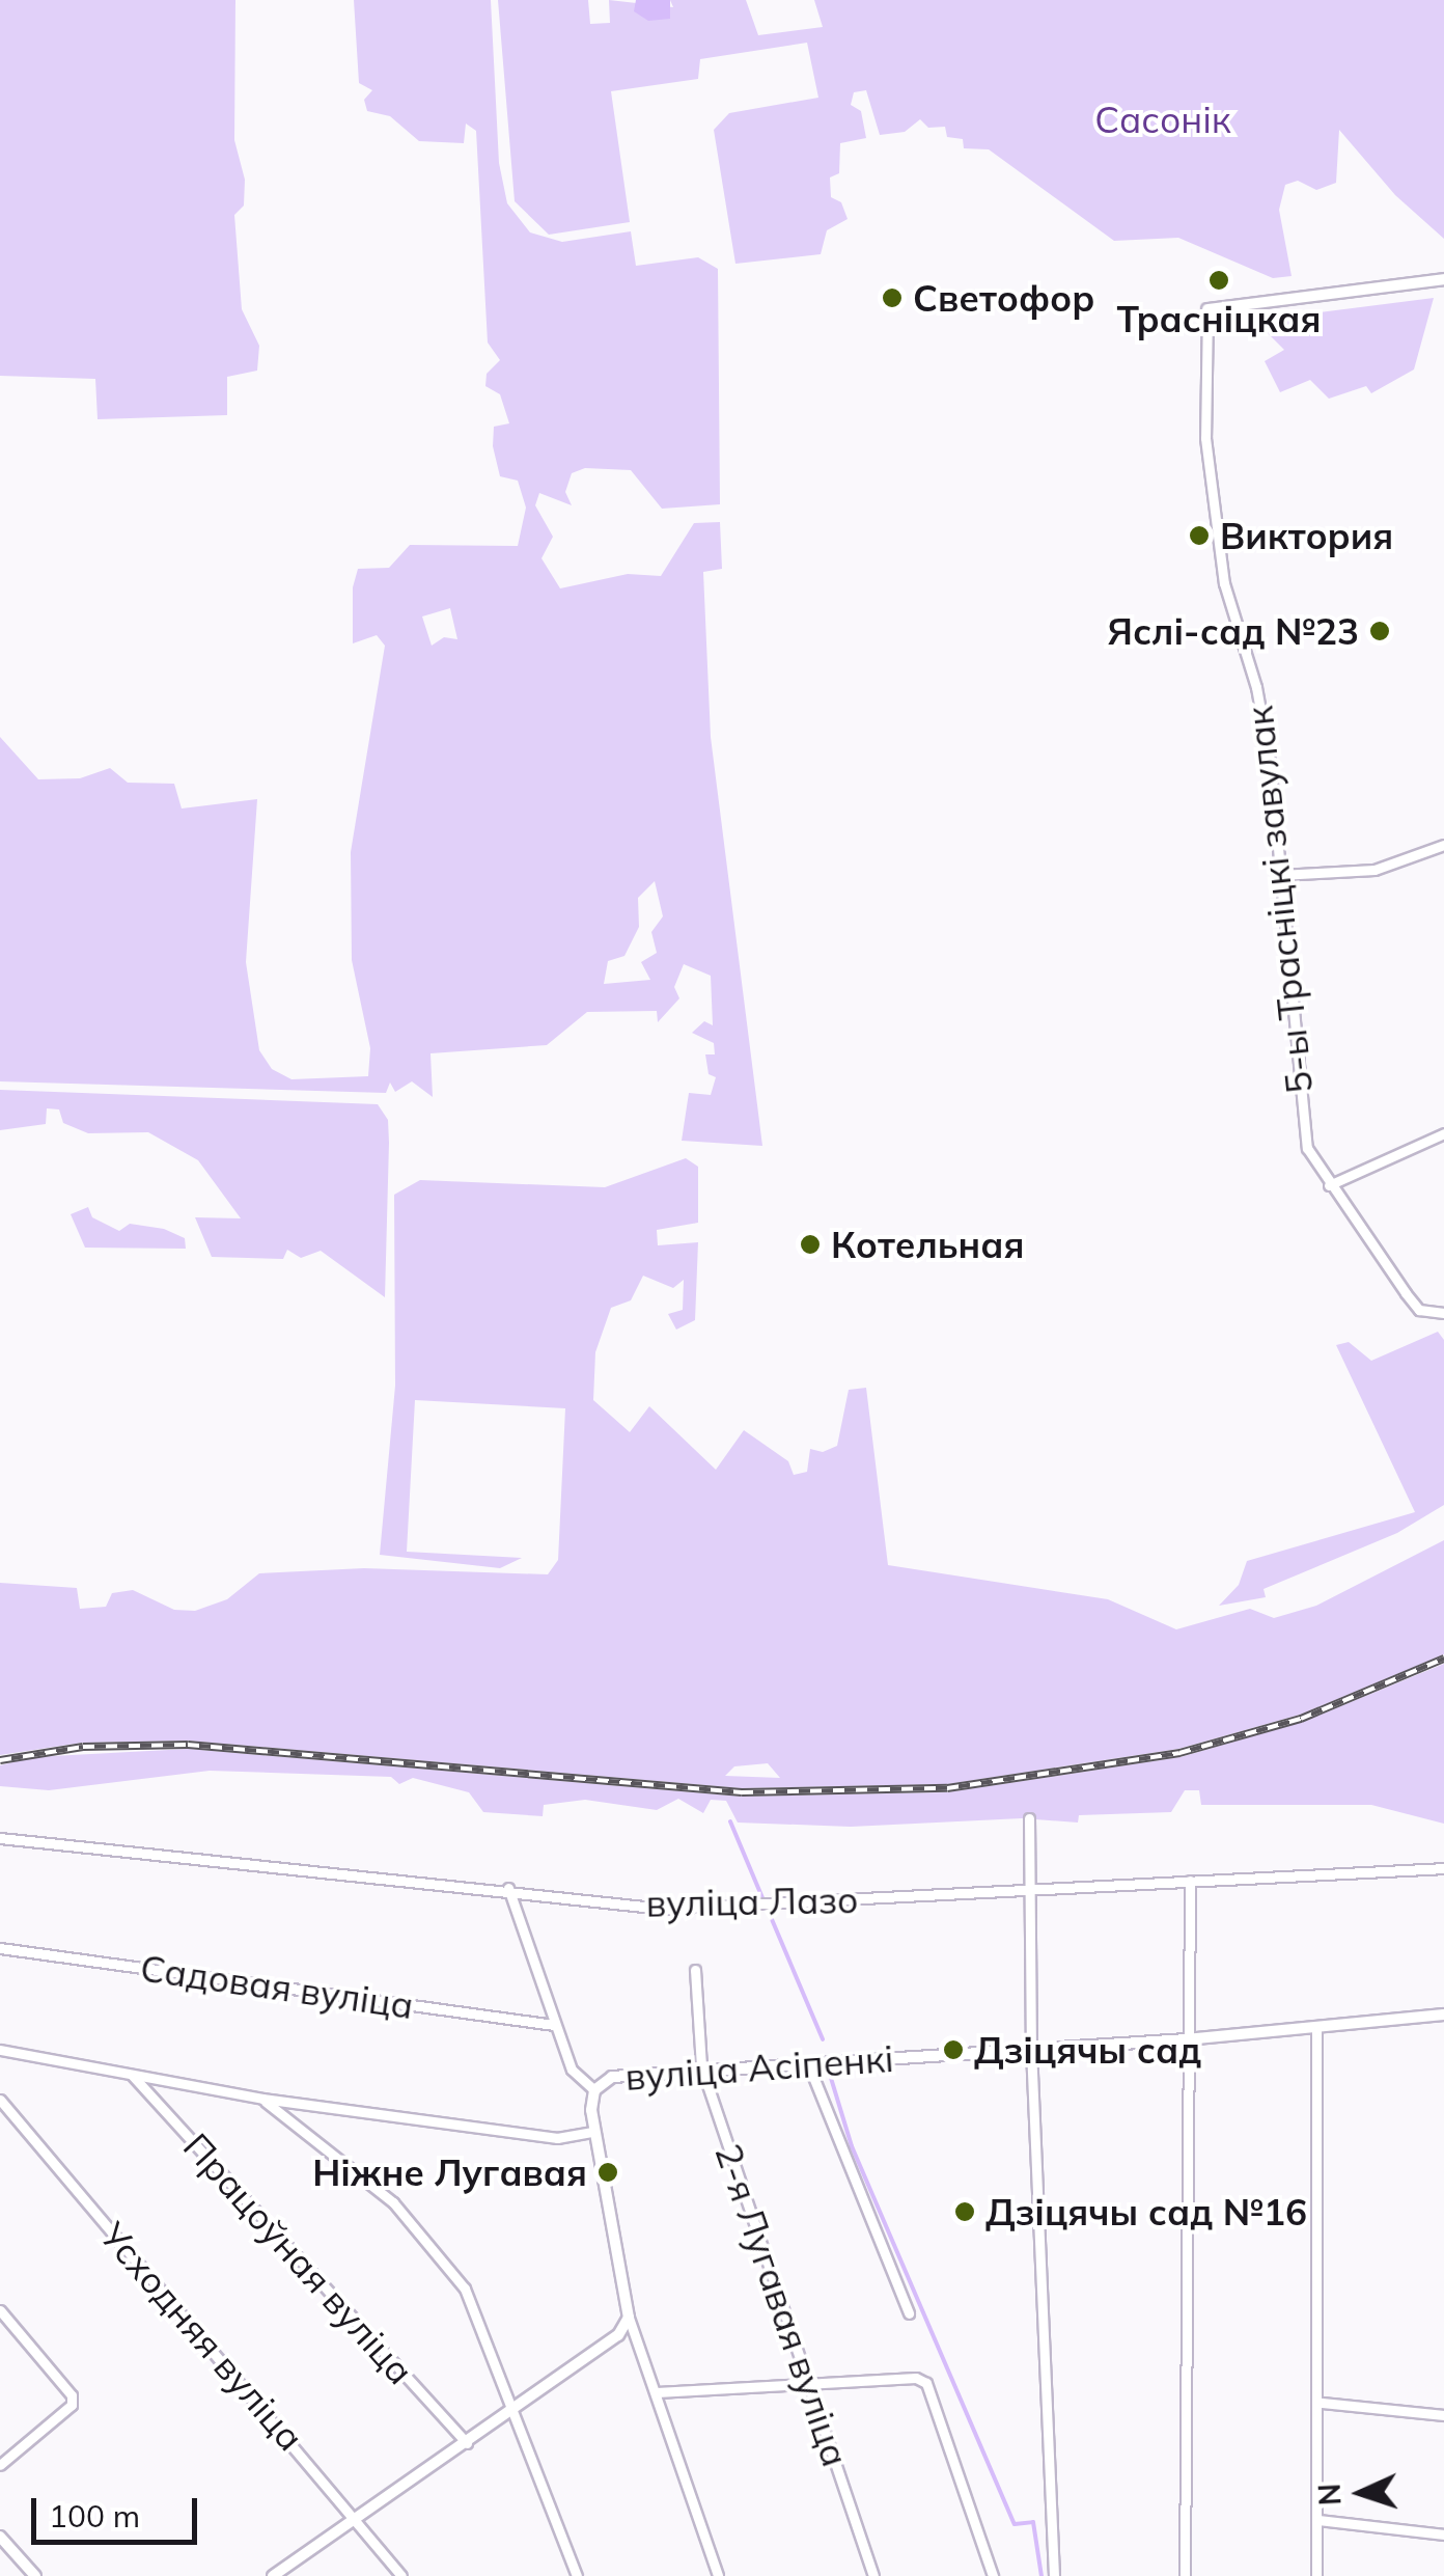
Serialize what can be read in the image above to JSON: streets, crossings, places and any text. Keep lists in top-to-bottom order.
{
  "streets": {
    "street": [
      "5-ы Трасніцкі завулак",
      "вуліца Лазо",
      "Садовая вуліца",
      "вуліца Асіпенкі",
      "Працоўная вуліца",
      "2-я Лугавая вуліца",
      "Усходняя вуліца"
    ]
  },
  "crossings": [
    ["вуліца Асіпенкі", "Працоўная вуліца"],
    ["вуліца Асіпенкі", "2-я Лугавая вуліца"]
  ],
  "parks": ["Сасонік"],
  "places": [
    "Трасніцкая",
    "Светофор",
    "Виктория",
    "Яслі-сад №23",
    "Котельная",
    "Дзіцячы сад",
    "Ніжне Лугавая",
    "Дзіцячы сад №16"
  ],
  "scale_bar": "100 m",
  "north": "left"
}
